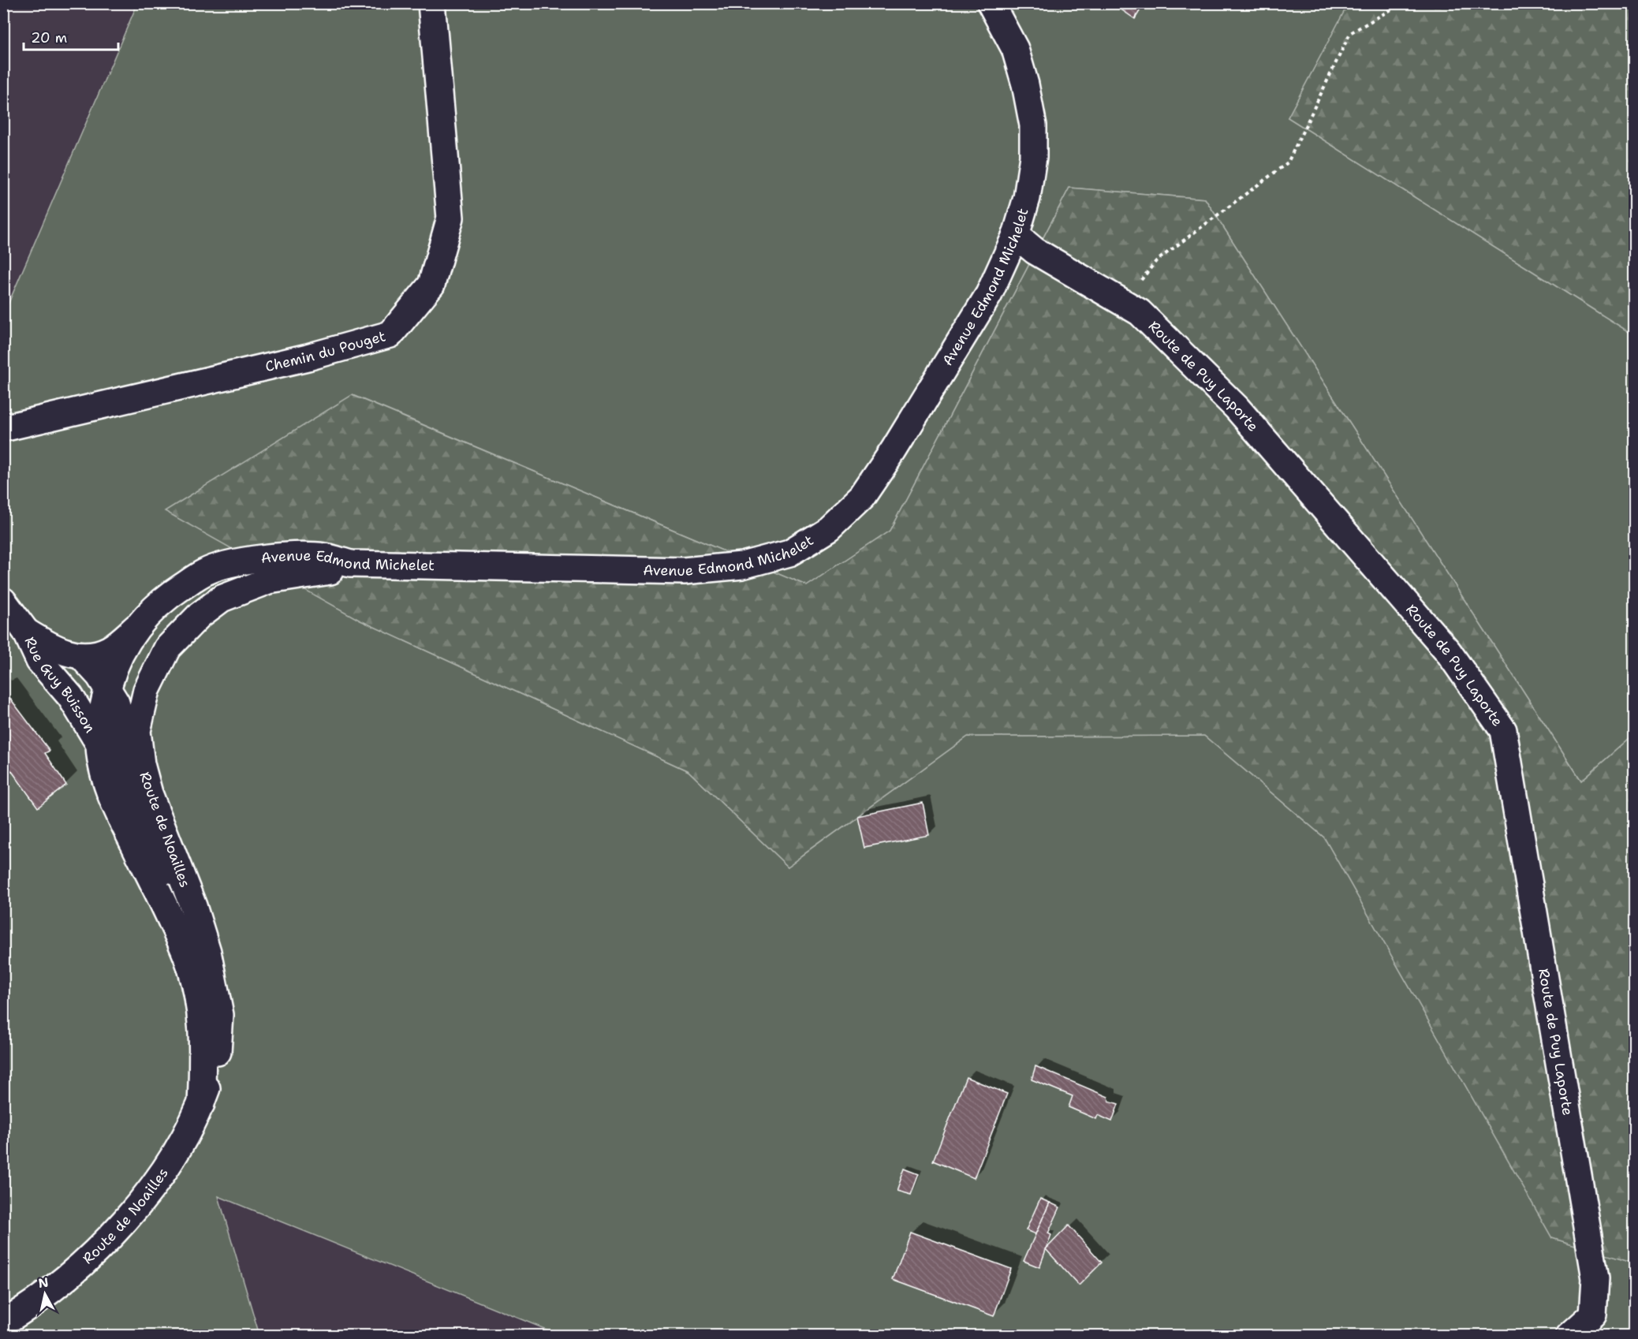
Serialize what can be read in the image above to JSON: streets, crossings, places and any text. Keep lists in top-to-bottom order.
{
  "streets": {
    "main road": [
      "Avenue Edmond Michelet",
      "Chemin du Pouget",
      "Route de Puy Laporte",
      "Rue Guy Buisson",
      "Route de Noailles"
    ]
  },
  "crossings": [
    ["Avenue Edmond Michelet", "Route de Puy Laporte"],
    ["Avenue Edmond Michelet", "Route de Noailles"],
    ["Rue Guy Buisson", "Route de Noailles"]
  ],
  "scale_bar": "20 m",
  "north": "top"
}
